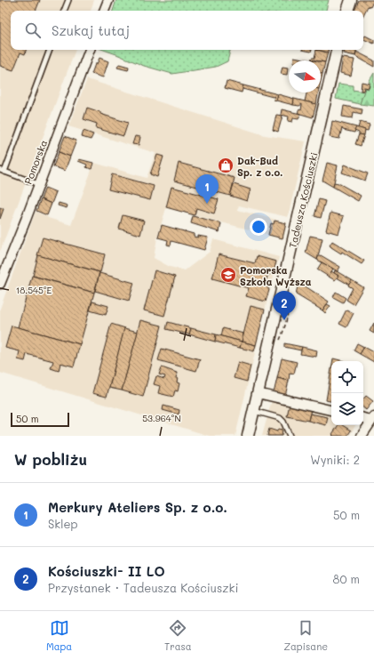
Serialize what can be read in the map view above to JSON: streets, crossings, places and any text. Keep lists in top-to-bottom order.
{
  "streets": {
    "street": ["Pomorska", "Tadeusza Kościuszki"]
  },
  "places": {
    "shop": ["Dak-Bud Sp. z o.o."],
    "school or university": ["Pomorska Szkoła Wyższa"]
  },
  "scale_bar": "50 m",
  "north": "right",
  "page": {
    "search": "Szukaj tutaj",
    "pins": ["1", "2"],
    "scale": "50 m",
    "heading": ["W pobliżu", "Wyniki: 2"],
    "list": [
      {
        "mark": "1",
        "name": "Merkury Ateliers Sp. z o.o.",
        "note": "Sklep",
        "value": "50 m"
      },
      {
        "mark": "2",
        "name": "Kościuszki- II LO",
        "note": "Przystanek · Tadeusza Kościuszki",
        "value": "80 m"
      }
    ],
    "nav": ["Mapa", "Trasa", "Zapisane"]
  },
  "coordinates": ["18.545°E", "53.964°N"]
}
